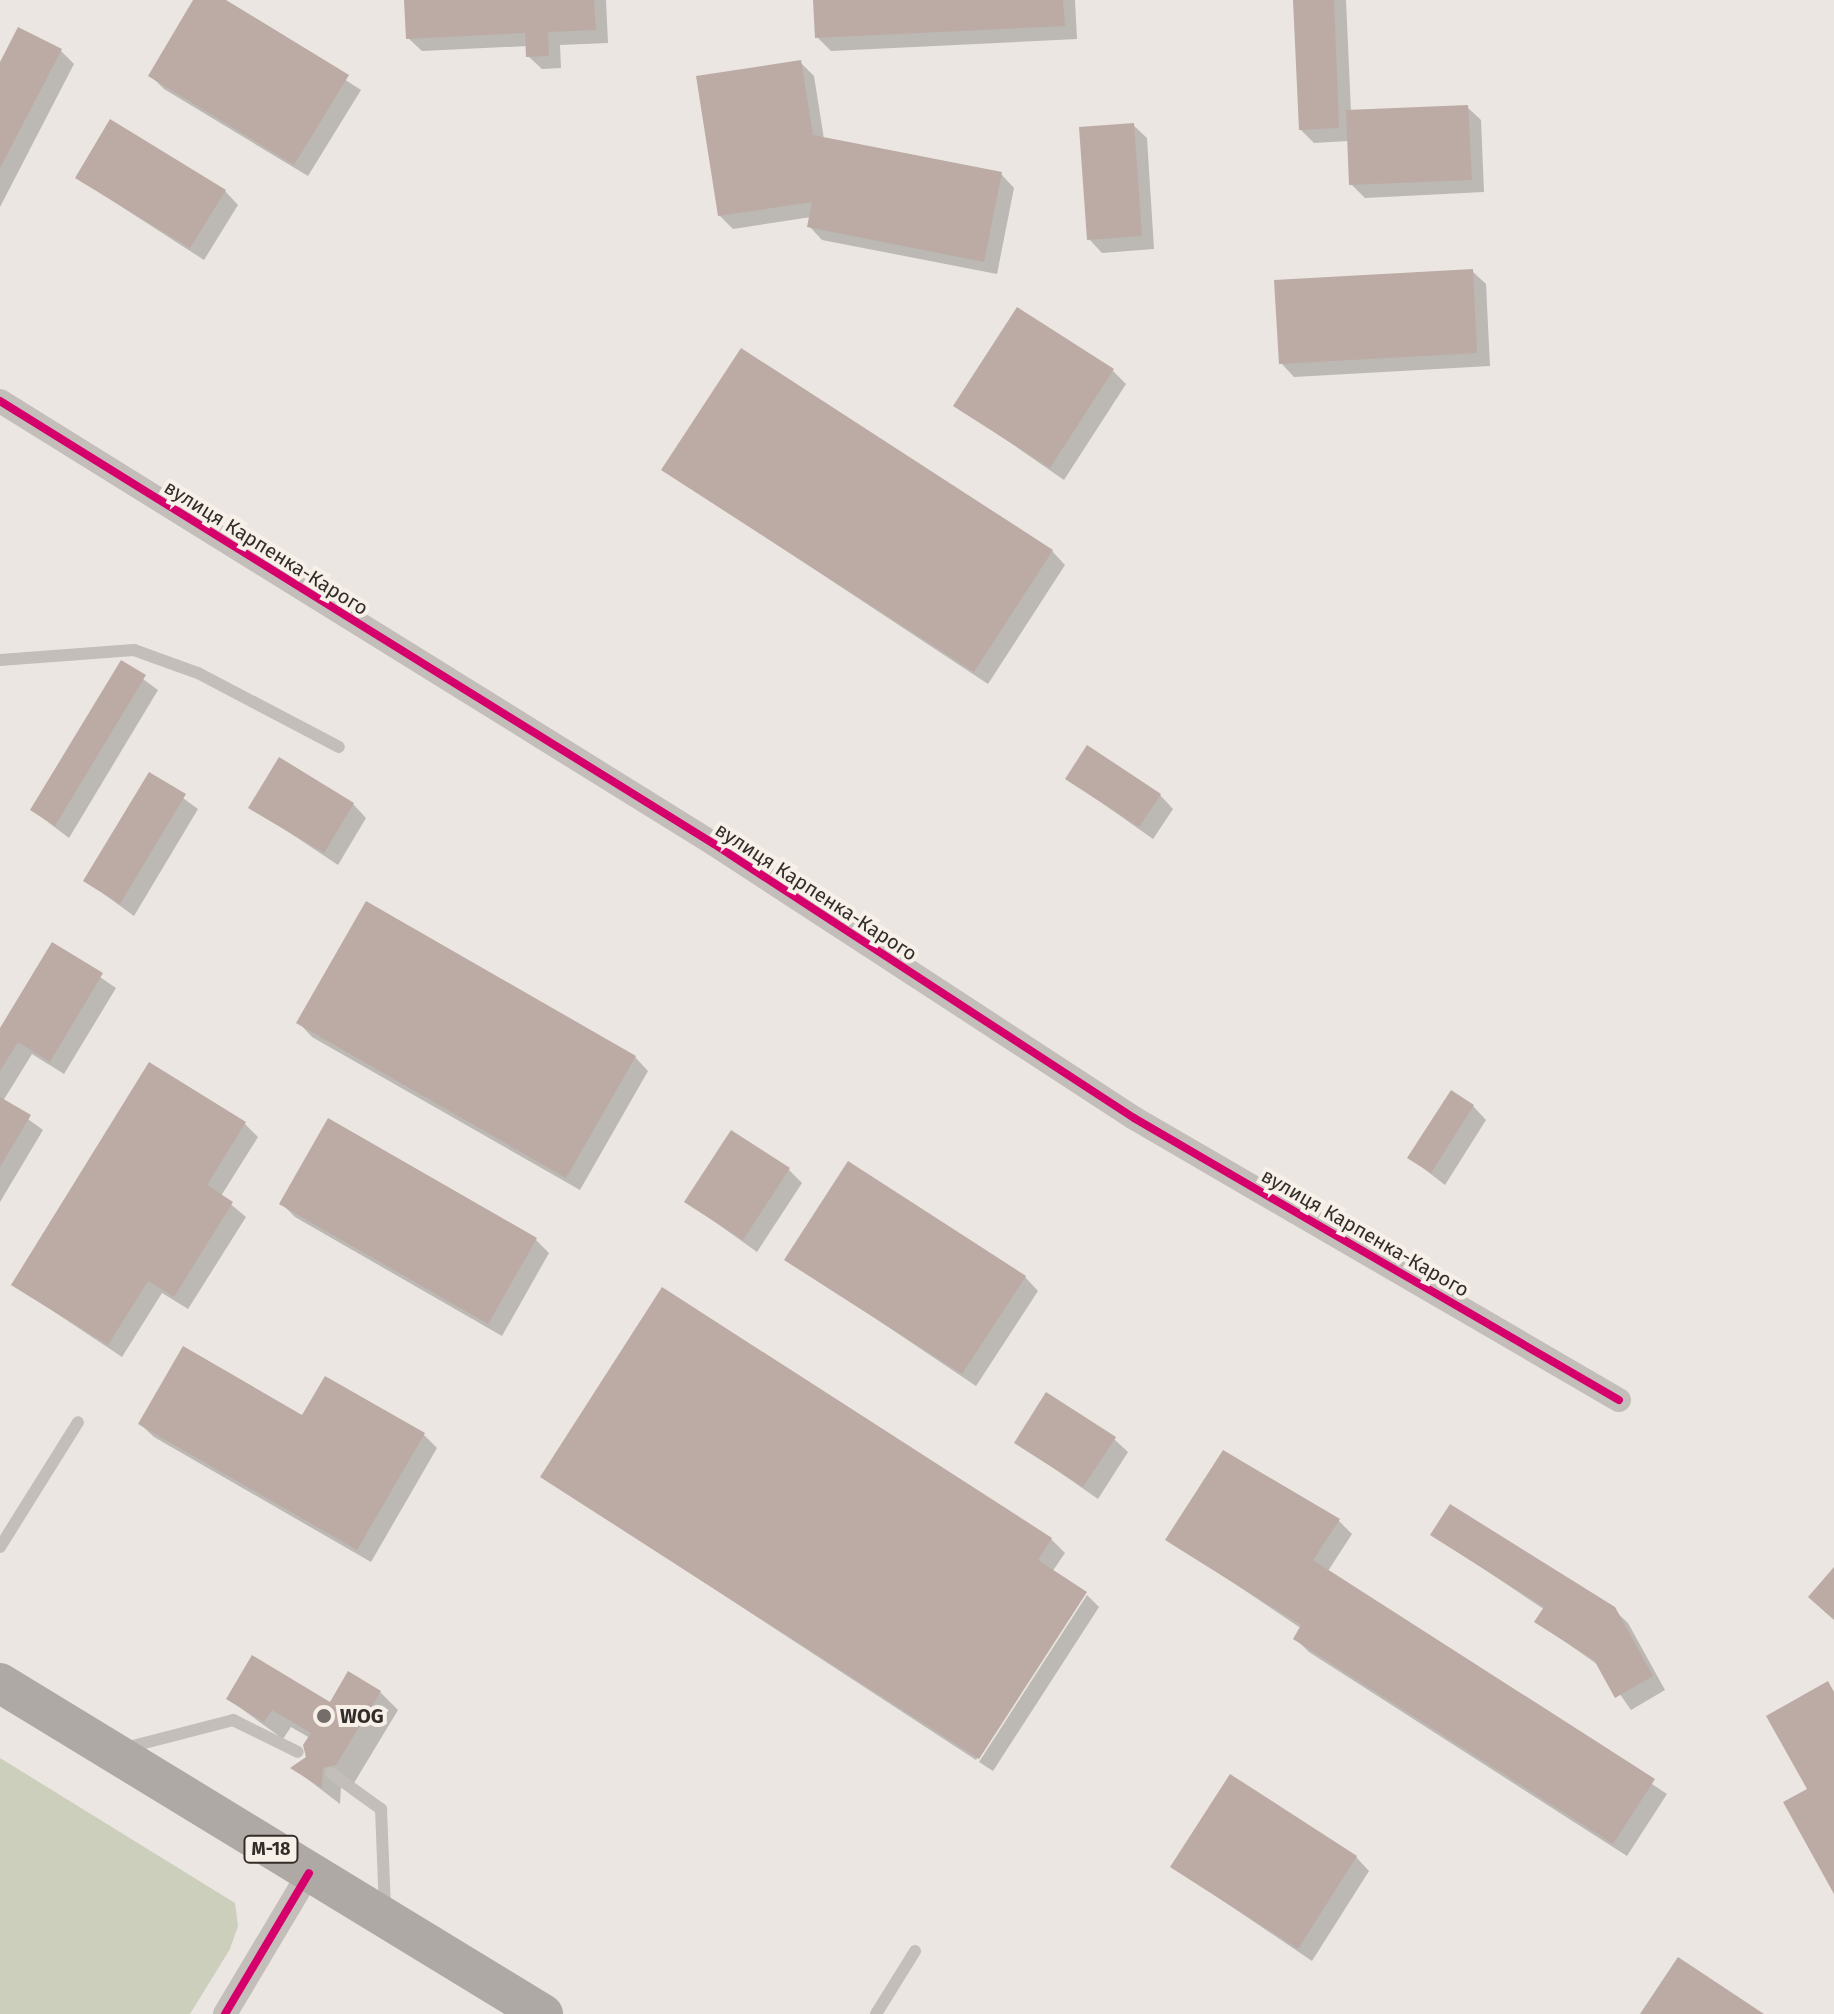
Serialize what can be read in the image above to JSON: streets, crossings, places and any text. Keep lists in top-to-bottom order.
{
  "streets": {
    "highway": ["М-18"],
    "street": ["вулиця Карпенка-Карого"]
  },
  "places": ["WOG"]
}
